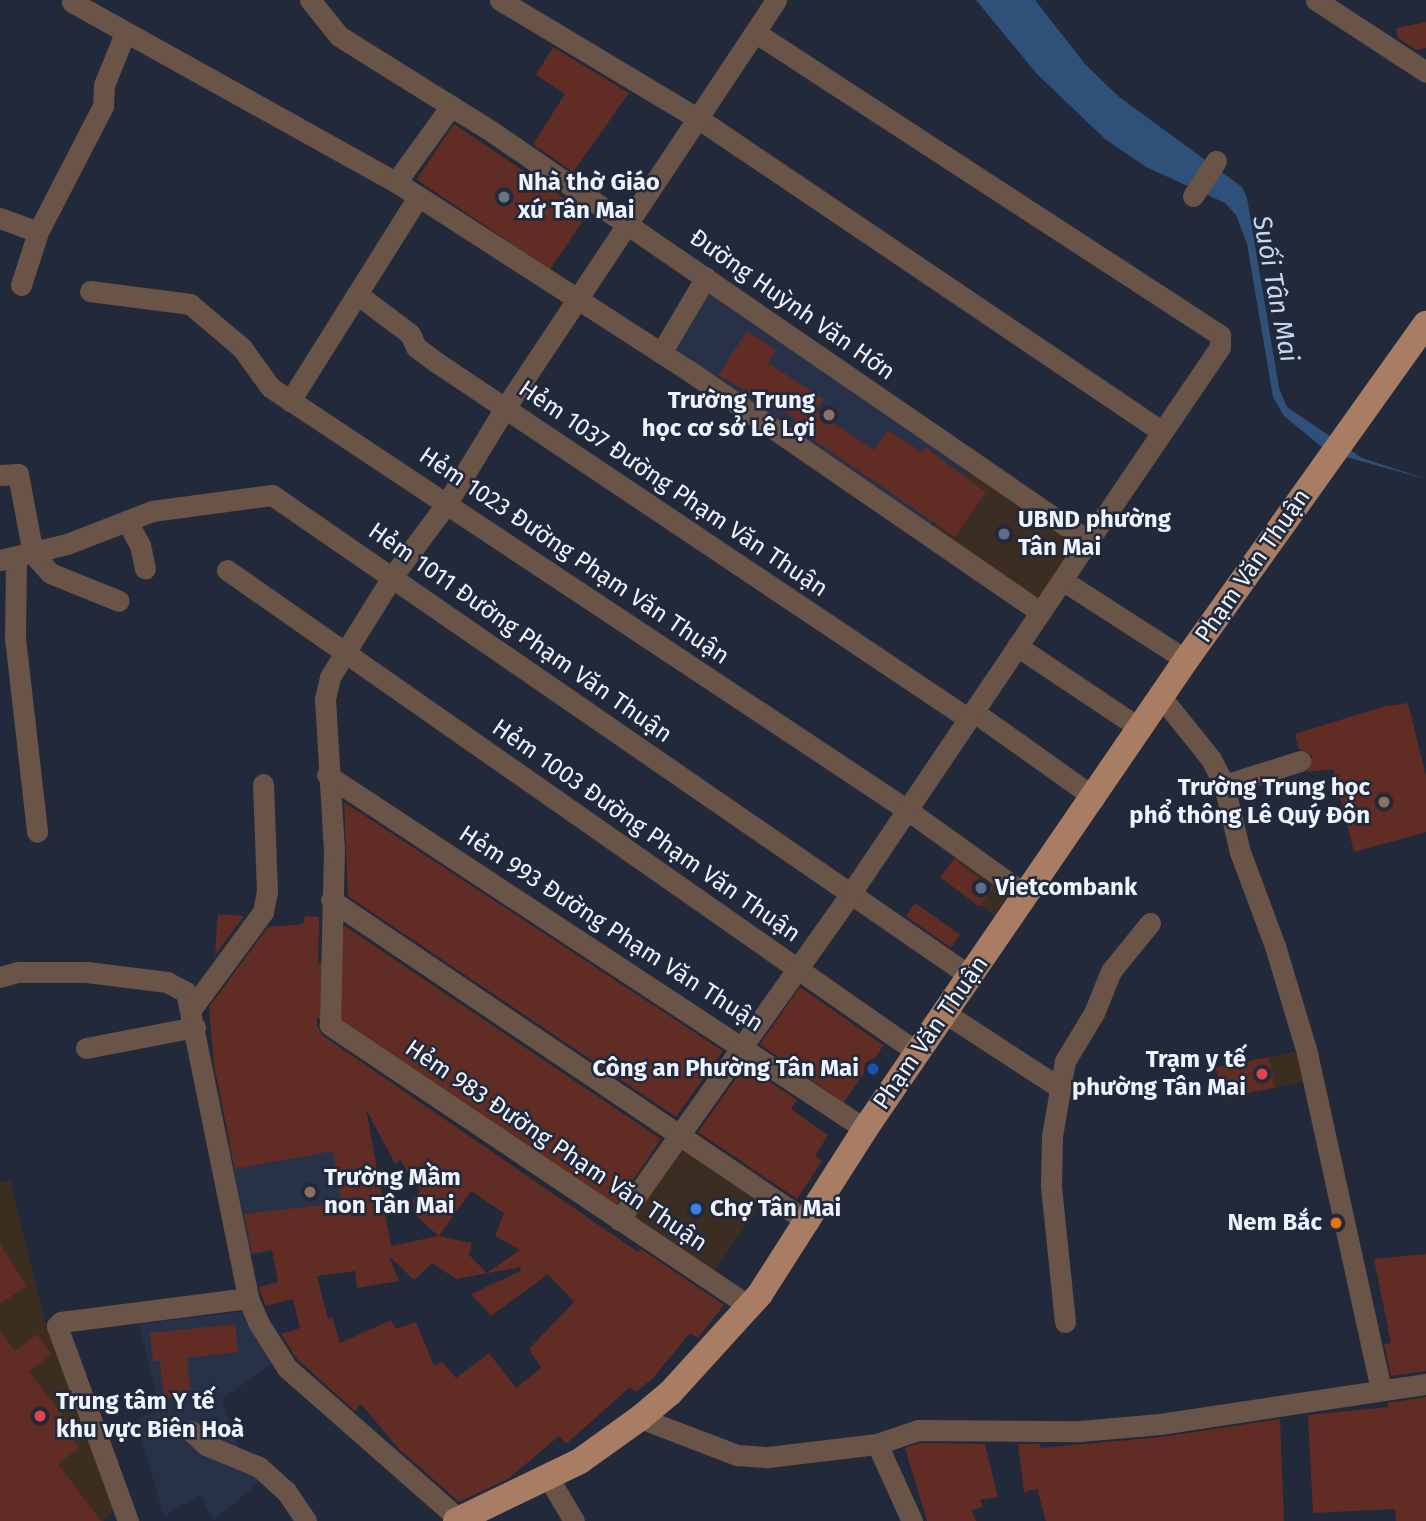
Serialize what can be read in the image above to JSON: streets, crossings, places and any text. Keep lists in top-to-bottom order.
{
  "streets": {
    "main road": ["Phạm Văn Thuận"],
    "street": [
      "Đường Huỳnh Văn Hớn",
      "Hẻm 1037 Đường Phạm Văn Thuận",
      "Hẻm 1023 Đường Phạm Văn Thuận",
      "Hẻm 1011 Đường Phạm Văn Thuận",
      "Hẻm 1003 Đường Phạm Văn Thuận",
      "Hẻm 993 Đường Phạm Văn Thuận",
      "Hẻm 983 Đường Phạm Văn Thuận"
    ]
  },
  "crossings": [
    ["Hẻm 1037 Đường Phạm Văn Thuận", "Phạm Văn Thuận"],
    ["Hẻm 1023 Đường Phạm Văn Thuận", "Phạm Văn Thuận"],
    ["Phạm Văn Thuận", "Hẻm 1011 Đường Phạm Văn Thuận"],
    ["Phạm Văn Thuận", "Hẻm 1003 Đường Phạm Văn Thuận"],
    ["Phạm Văn Thuận", "Hẻm 993 Đường Phạm Văn Thuận"],
    ["Phạm Văn Thuận", "Hẻm 983 Đường Phạm Văn Thuận"]
  ],
  "water": ["Suối Tân Mai"],
  "places": [
    "Nhà thờ Giáo xứ Tân Mai",
    "Trường Trung học cơ sở Lê Lợi",
    "UBND phường Tân Mai",
    "Trường Trung học phổ thông Lê Quý Đôn",
    "Vietcombank",
    "Công an Phường Tân Mai",
    "Trạm y tế phường Tân Mai",
    "Trường Mầm non Tân Mai",
    "Chợ Tân Mai",
    "Nem Bắc",
    "Trung tâm Y tế khu vực Biên Hoà"
  ]
}
